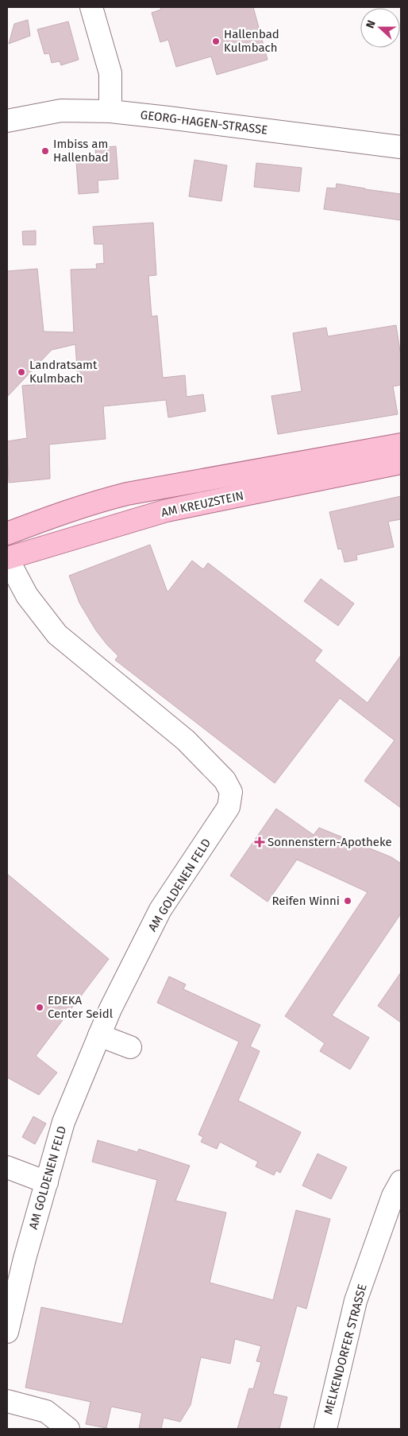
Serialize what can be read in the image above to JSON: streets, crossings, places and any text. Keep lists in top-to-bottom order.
{
  "streets": {
    "main road": ["AM KREUZSTEIN"],
    "street": ["GEORG-HAGEN-STRASSE", "AM GOLDENEN FELD", "MELKENDORFER STRASSE"]
  },
  "crossings": [
    ["AM KREUZSTEIN", "AM GOLDENEN FELD"]
  ],
  "places": {
    "other": [
      "Hallenbad Kulmbach",
      "Imbiss am Hallenbad",
      "Landratsamt Kulmbach",
      "Reifen Winni",
      "EDEKA Center Seidl"
    ],
    "health": ["Sonnenstern-Apotheke"]
  },
  "north": "left"
}
